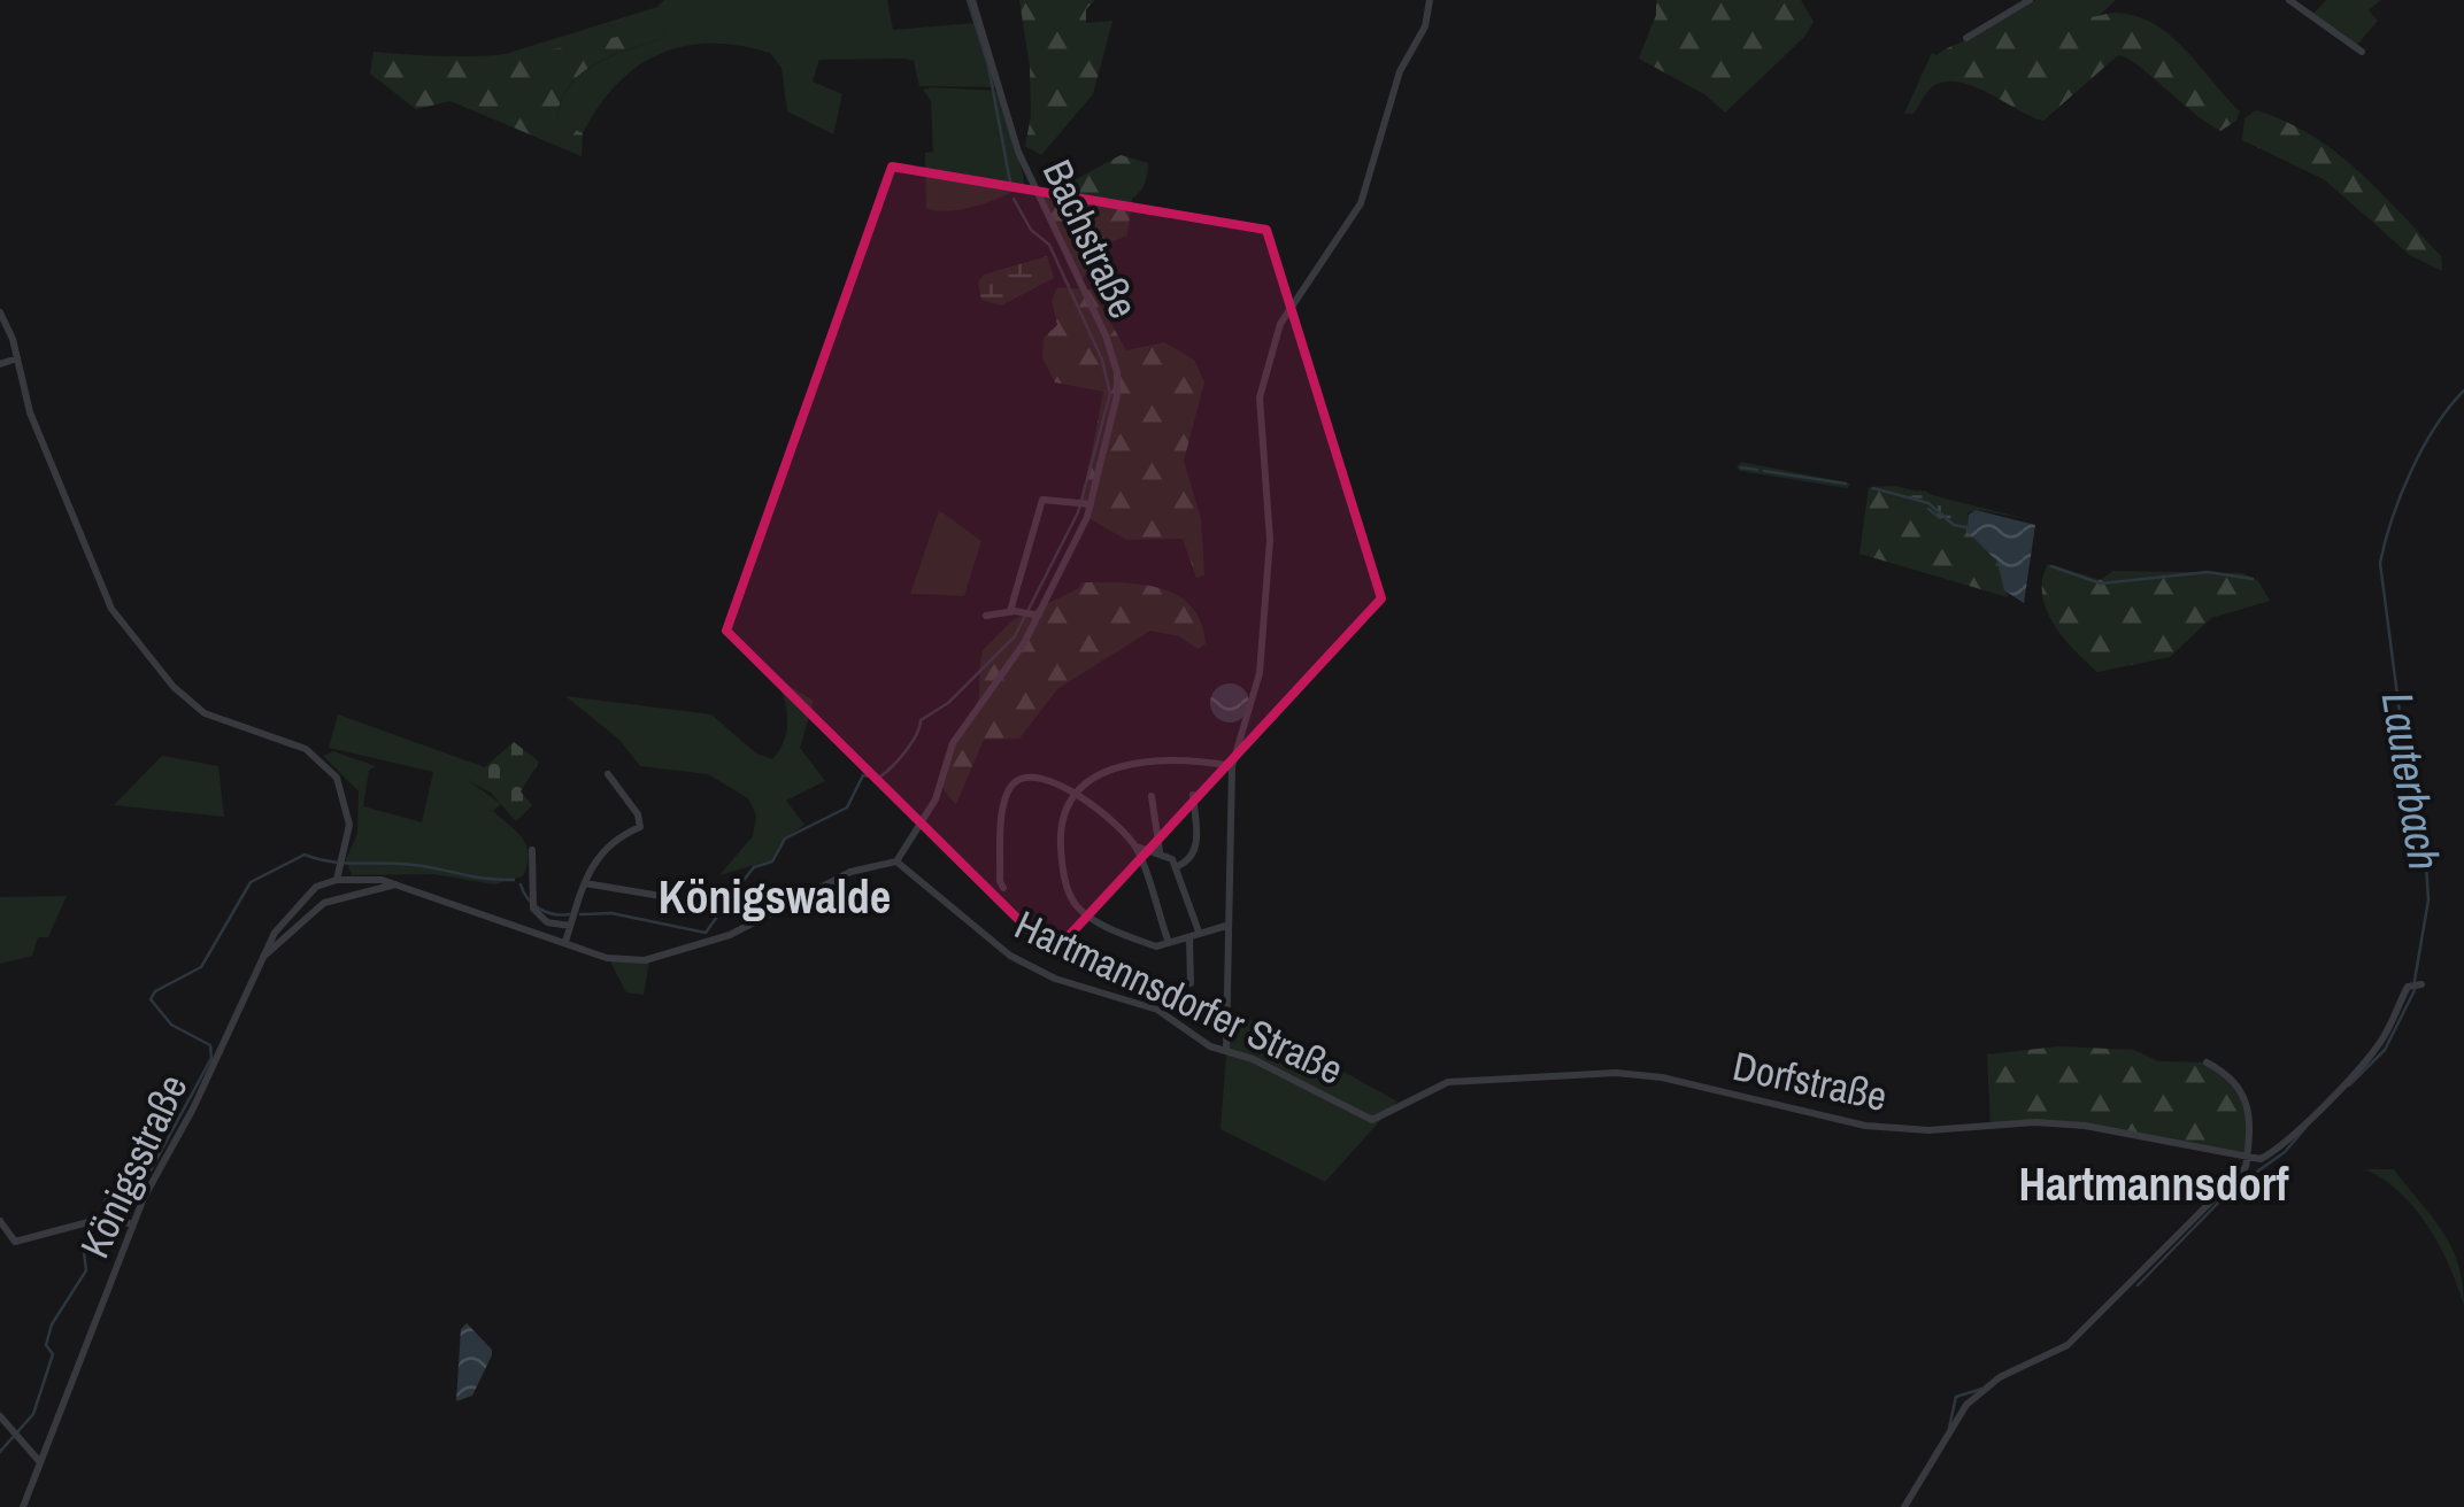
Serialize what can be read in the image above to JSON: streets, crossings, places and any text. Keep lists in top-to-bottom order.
{
  "streets": {
    "street": [
      "Bachstraße",
      "Hartmannsdorfer Straße",
      "Dorfstraße",
      "Königsstraße"
    ]
  },
  "crossings": [
    ["Bachstraße", "Hartmannsdorfer Straße"],
    ["Hartmannsdorfer Straße", "Dorfstraße"]
  ],
  "districts": ["Königswalde", "Hartmannsdorf"],
  "water": ["Lauterbach"]
}
